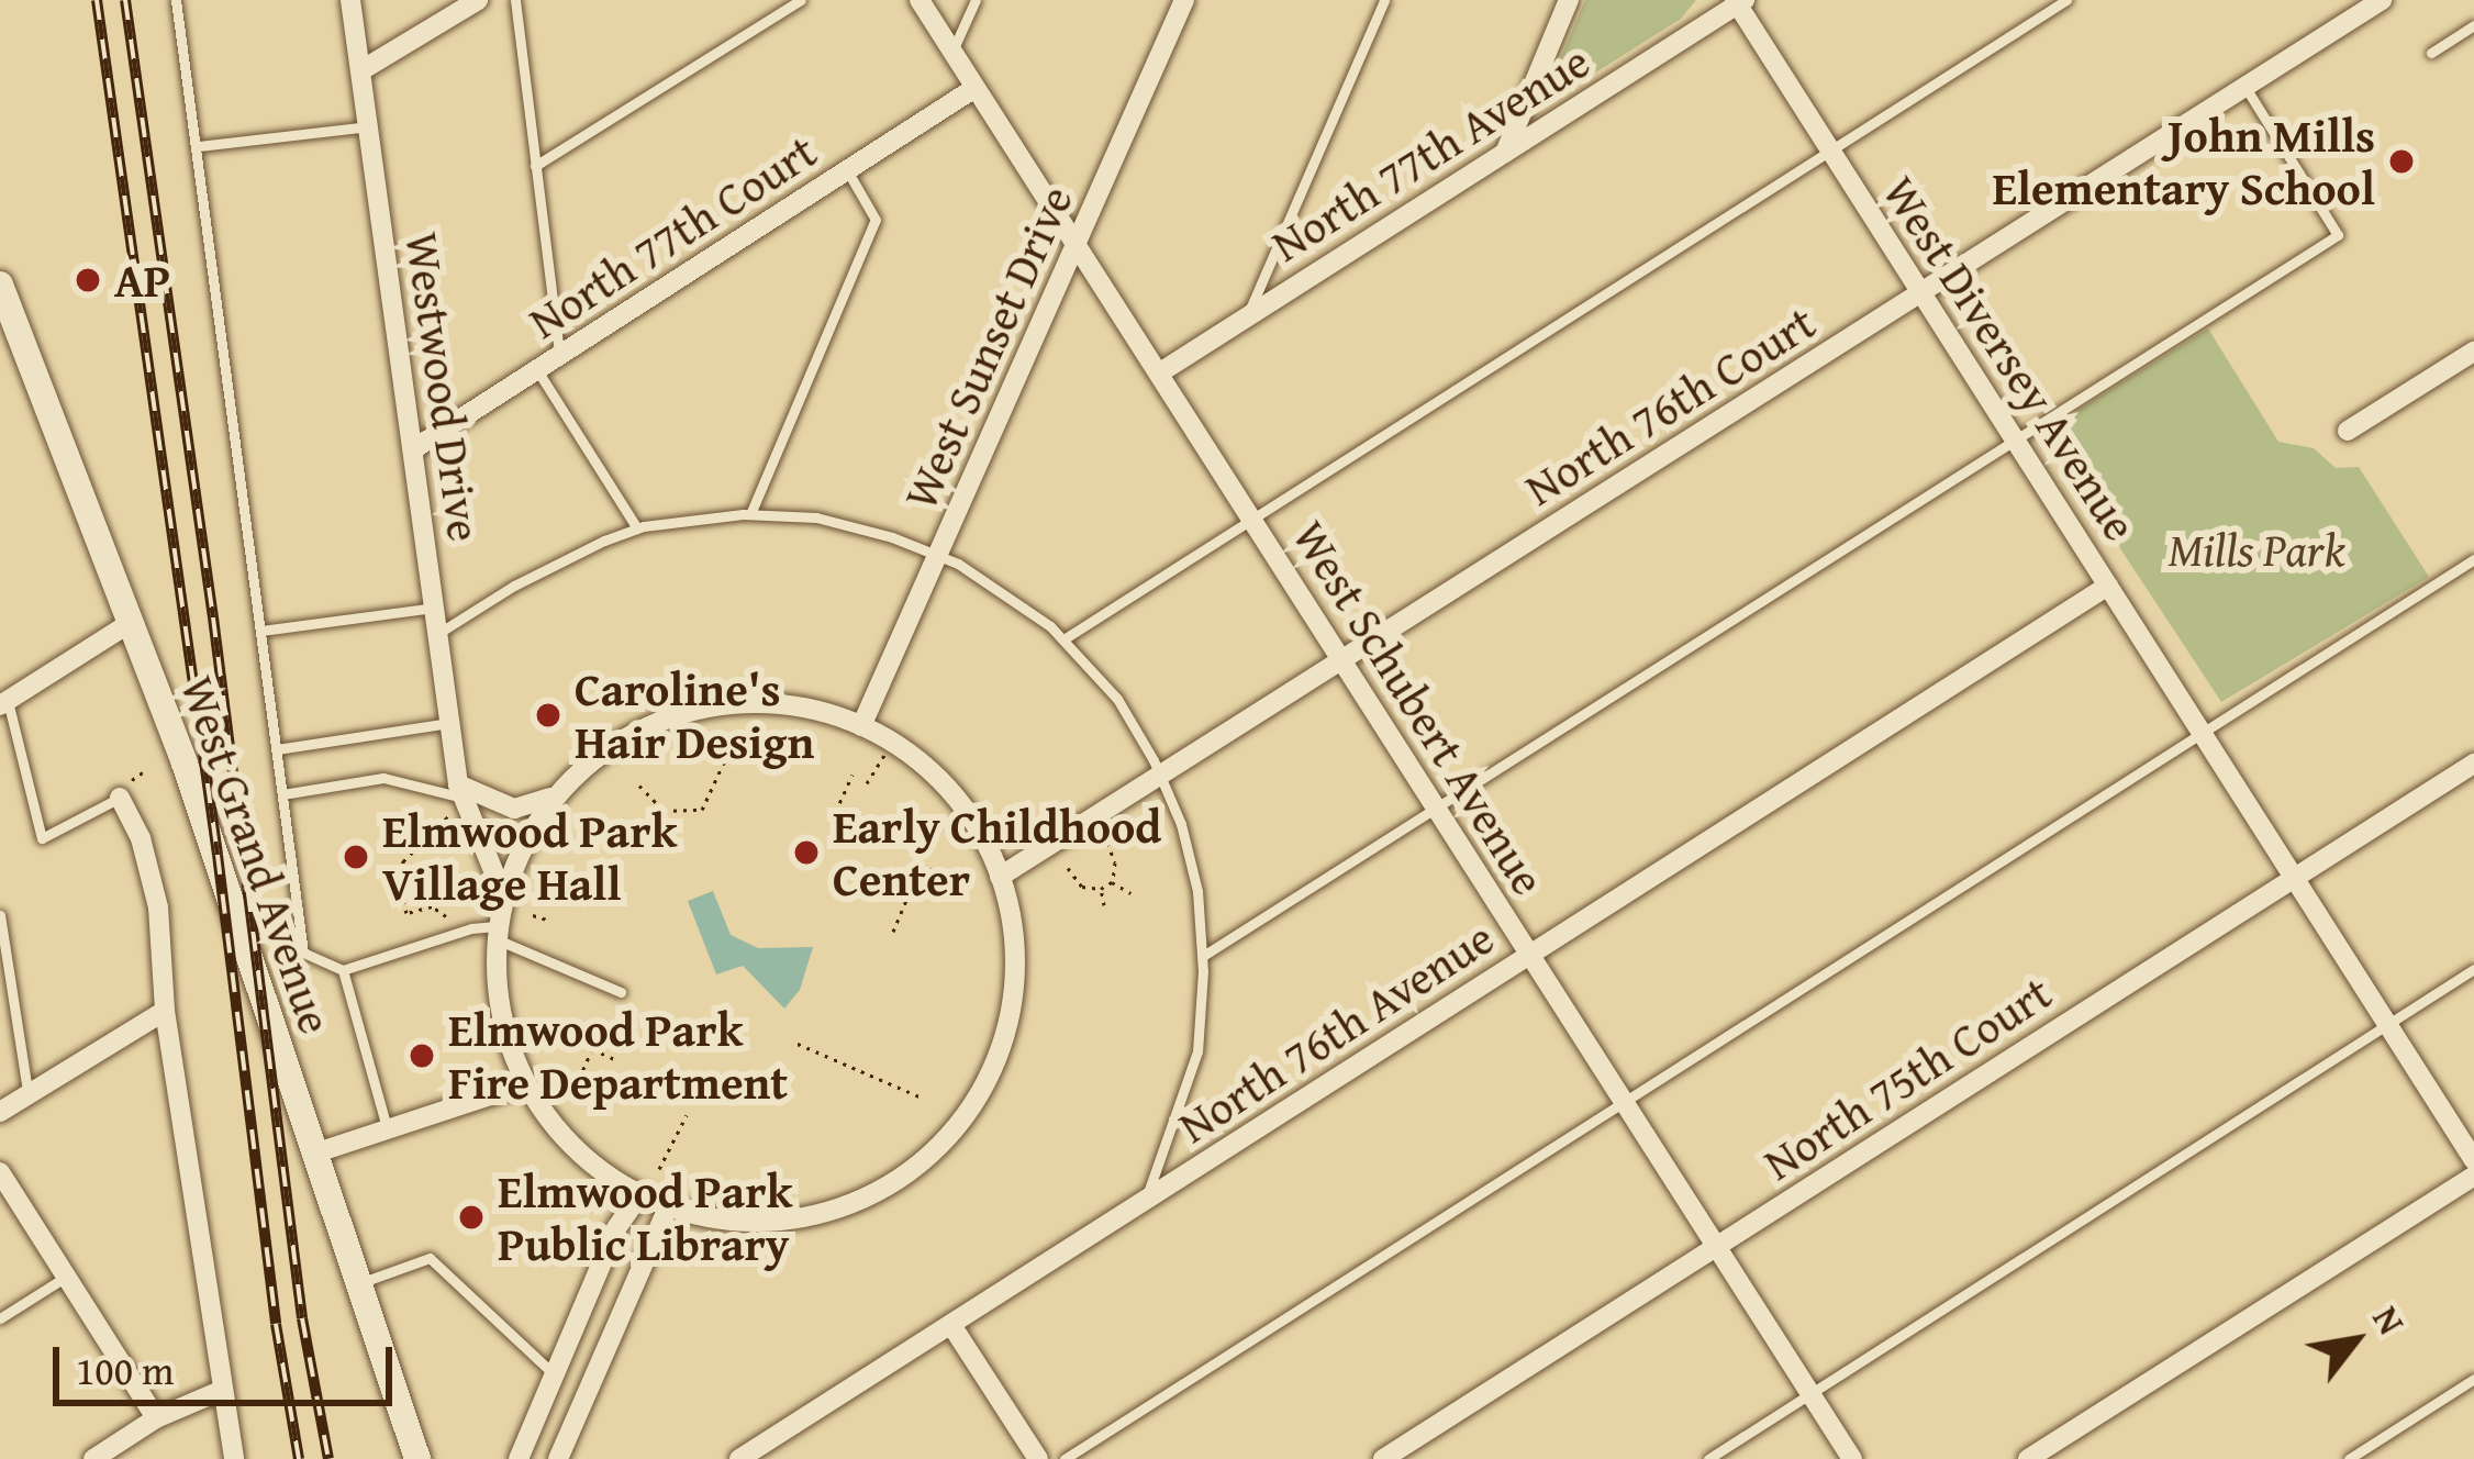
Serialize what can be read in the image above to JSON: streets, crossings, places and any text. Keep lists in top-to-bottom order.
{
  "streets": {
    "main road": ["West Grand Avenue"],
    "street": [
      "North 77th Avenue",
      "North 77th Court",
      "West Sunset Drive",
      "West Diversey Avenue",
      "Westwood Drive",
      "North 76th Court",
      "West Schubert Avenue",
      "North 76th Avenue",
      "North 75th Court"
    ]
  },
  "crossings": [
    ["North 77th Avenue", "West Diversey Avenue"],
    ["North 77th Avenue", "West Schubert Avenue"],
    ["North 77th Court", "Westwood Drive"],
    ["North 77th Court", "West Schubert Avenue"],
    ["West Sunset Drive", "West Schubert Avenue"],
    ["West Diversey Avenue", "North 76th Court"],
    ["West Diversey Avenue", "North 76th Avenue"],
    ["West Diversey Avenue", "North 75th Court"],
    ["North 76th Court", "West Schubert Avenue"],
    ["West Schubert Avenue", "North 76th Avenue"],
    ["West Schubert Avenue", "North 75th Court"]
  ],
  "parks": ["Mills Park"],
  "places": [
    "John Mills Elementary School",
    "AP",
    "Caroline's Hair Design",
    "Early Childhood Center",
    "Elmwood Park Village Hall",
    "Elmwood Park Fire Department",
    "Elmwood Park Public Library"
  ],
  "scale_bar": "100 m",
  "north": "top right"
}
